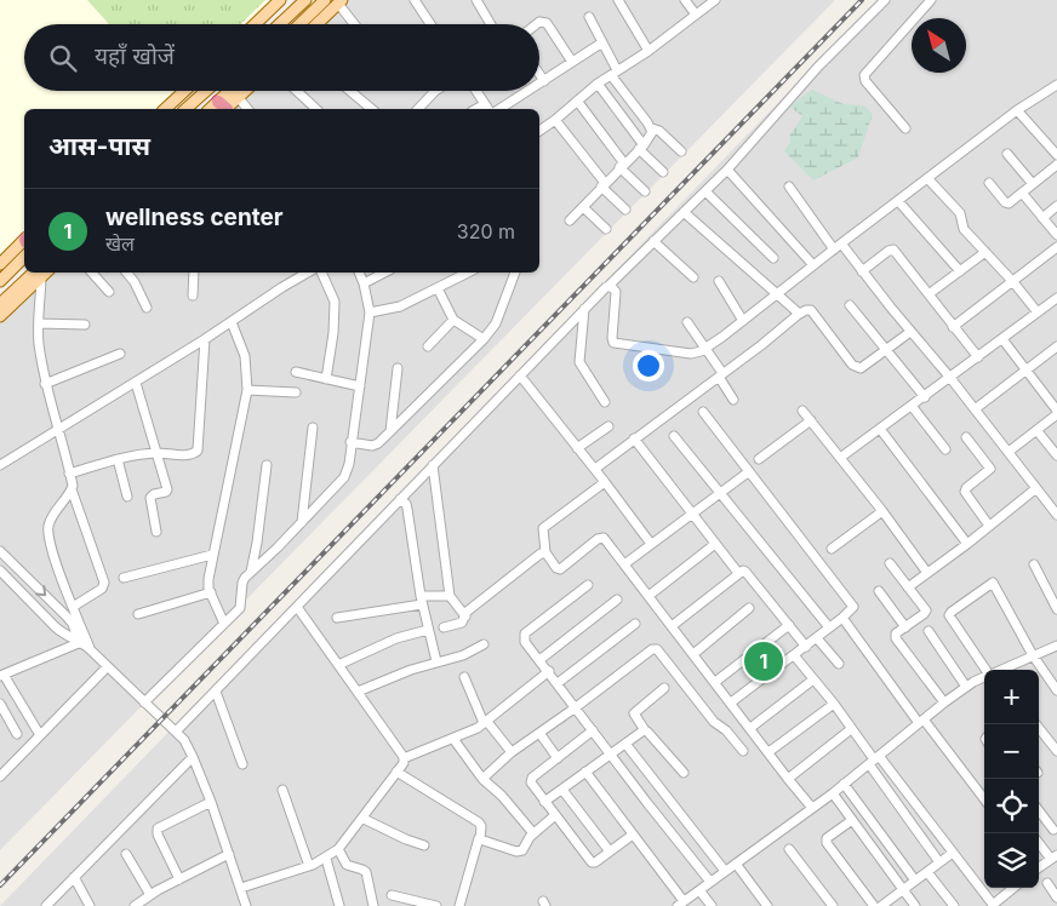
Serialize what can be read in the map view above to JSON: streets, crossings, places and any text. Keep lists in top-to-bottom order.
{
  "north": "top left",
  "page": {
    "search": "यहाँ खोजें",
    "heading": "आस-पास",
    "list": [
      {
        "mark": "1",
        "name": "wellness center",
        "note": "खेल",
        "value": "320 m"
      }
    ],
    "pins": "1",
    "map_buttons": ["+", "−"]
  }
}
